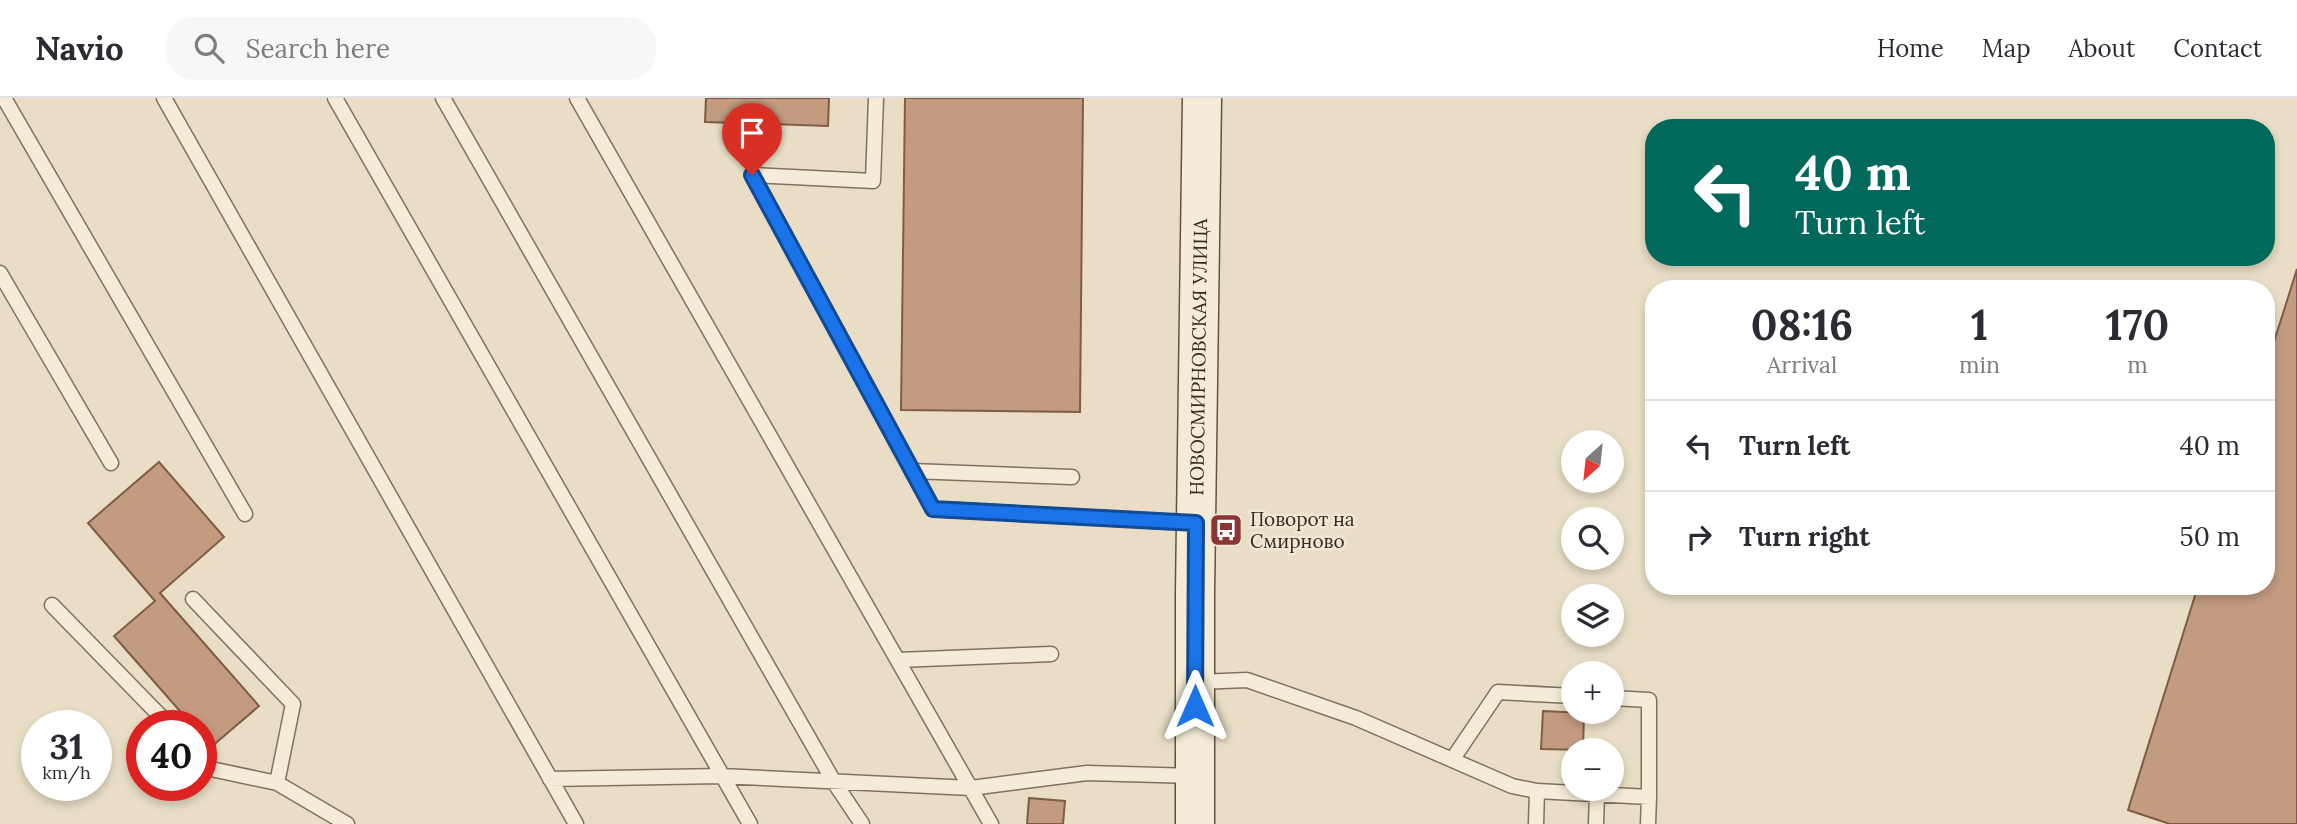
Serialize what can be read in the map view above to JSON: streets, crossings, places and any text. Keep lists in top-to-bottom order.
{
  "streets": {
    "street": ["НОВОСМИРНОВСКАЯ УЛИЦА"]
  },
  "places": {
    "bus stop": ["Поворот на Смирново"]
  },
  "north": "bottom left",
  "page": {
    "header": "Navio",
    "search": "Search here",
    "nav": [
      "Home",
      "Map",
      "About",
      "Contact"
    ],
    "turn": ["40 m", "Turn left"],
    "eta": [
      "08:16",
      "Arrival",
      "1",
      "min",
      "170",
      "m"
    ],
    "list": [
      {
        "name": "Turn left",
        "value": "40 m"
      },
      {
        "name": "Turn right",
        "value": "50 m"
      }
    ],
    "map_buttons": ["+", "−"],
    "speed": "31 km/h",
    "limit": "40"
  }
}
